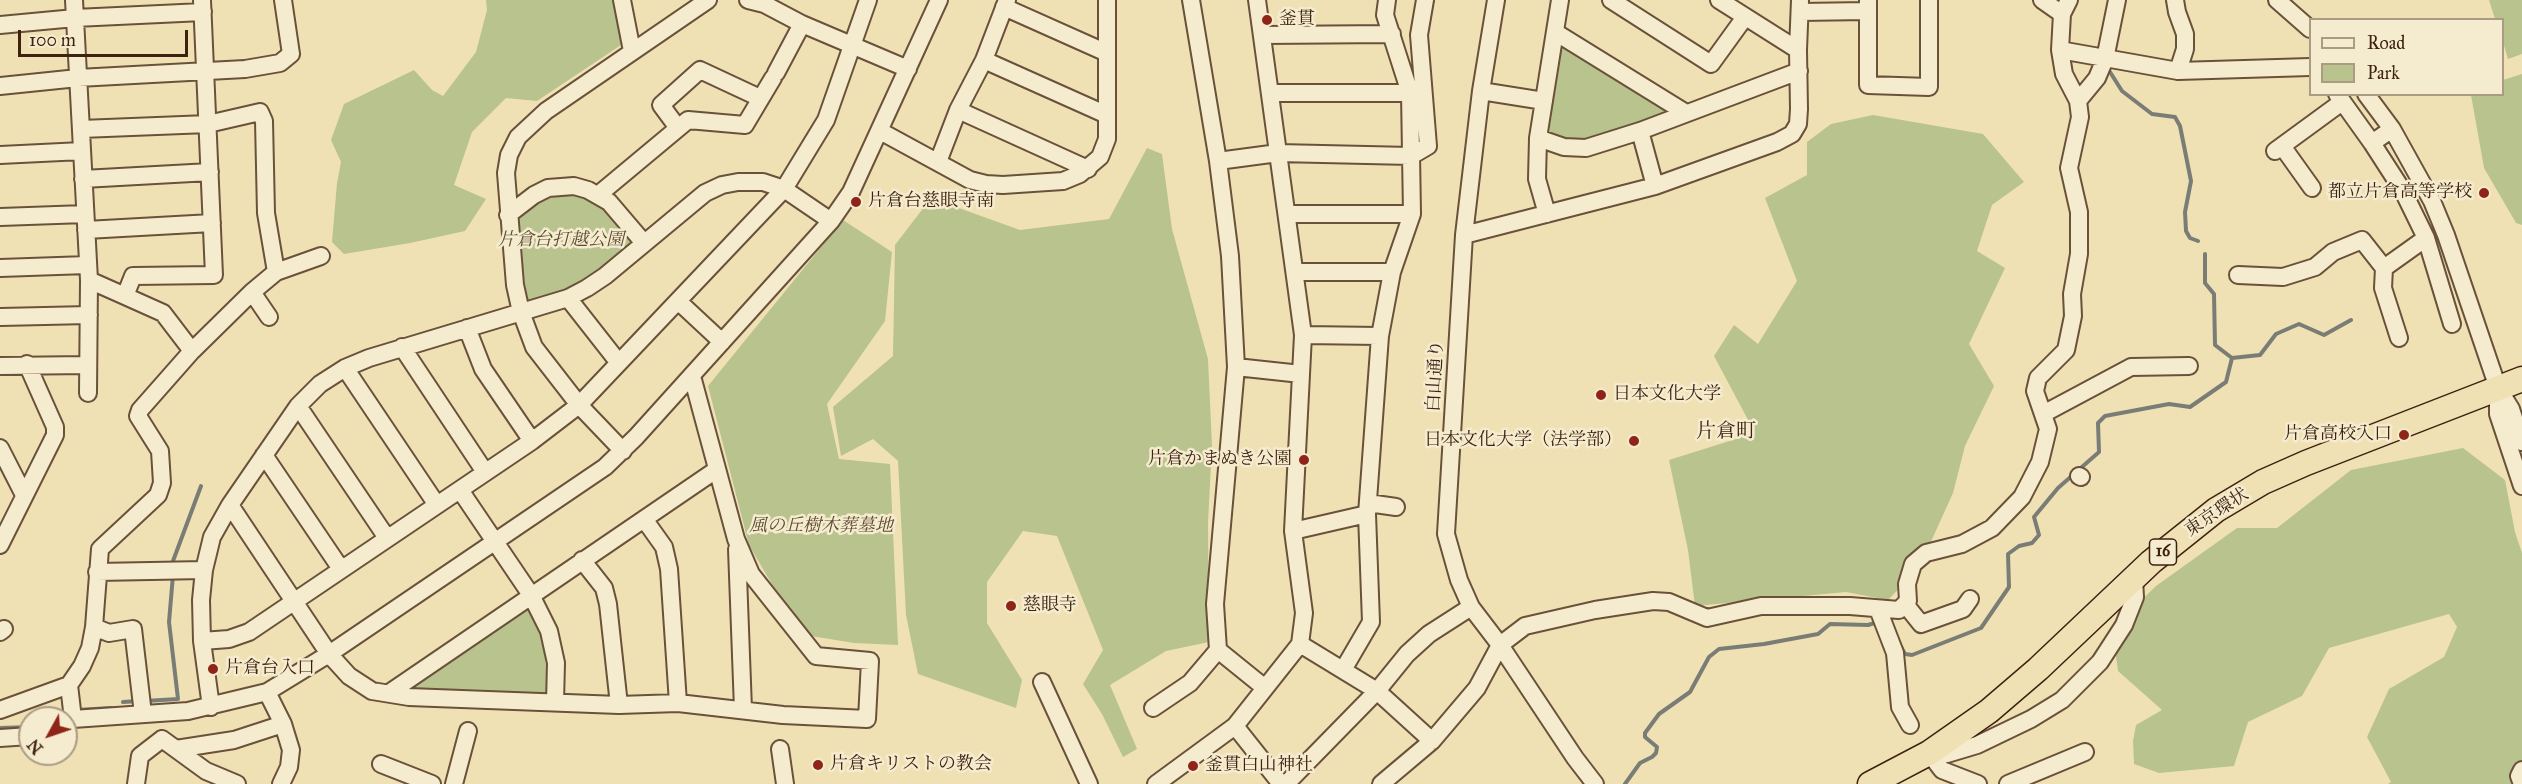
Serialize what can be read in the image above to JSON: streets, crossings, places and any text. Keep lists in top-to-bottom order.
{
  "streets": {
    "highway": ["東京環状", "16"],
    "street": ["白山通り"]
  },
  "districts": ["片倉町"],
  "parks": ["片倉台打越公園", "風の丘樹木葬墓地"],
  "places": [
    "釜貫",
    "都立片倉高等学校",
    "片倉台慈眼寺南",
    "日本文化大学",
    "片倉高校入口",
    "日本文化大学（法学部）",
    "片倉かまぬき公園",
    "慈眼寺",
    "片倉台入口",
    "片倉キリストの教会",
    "釜貫白山神社"
  ],
  "legend": ["Road", "Park"],
  "scale_bar": "100 m",
  "north": "bottom left"
}
